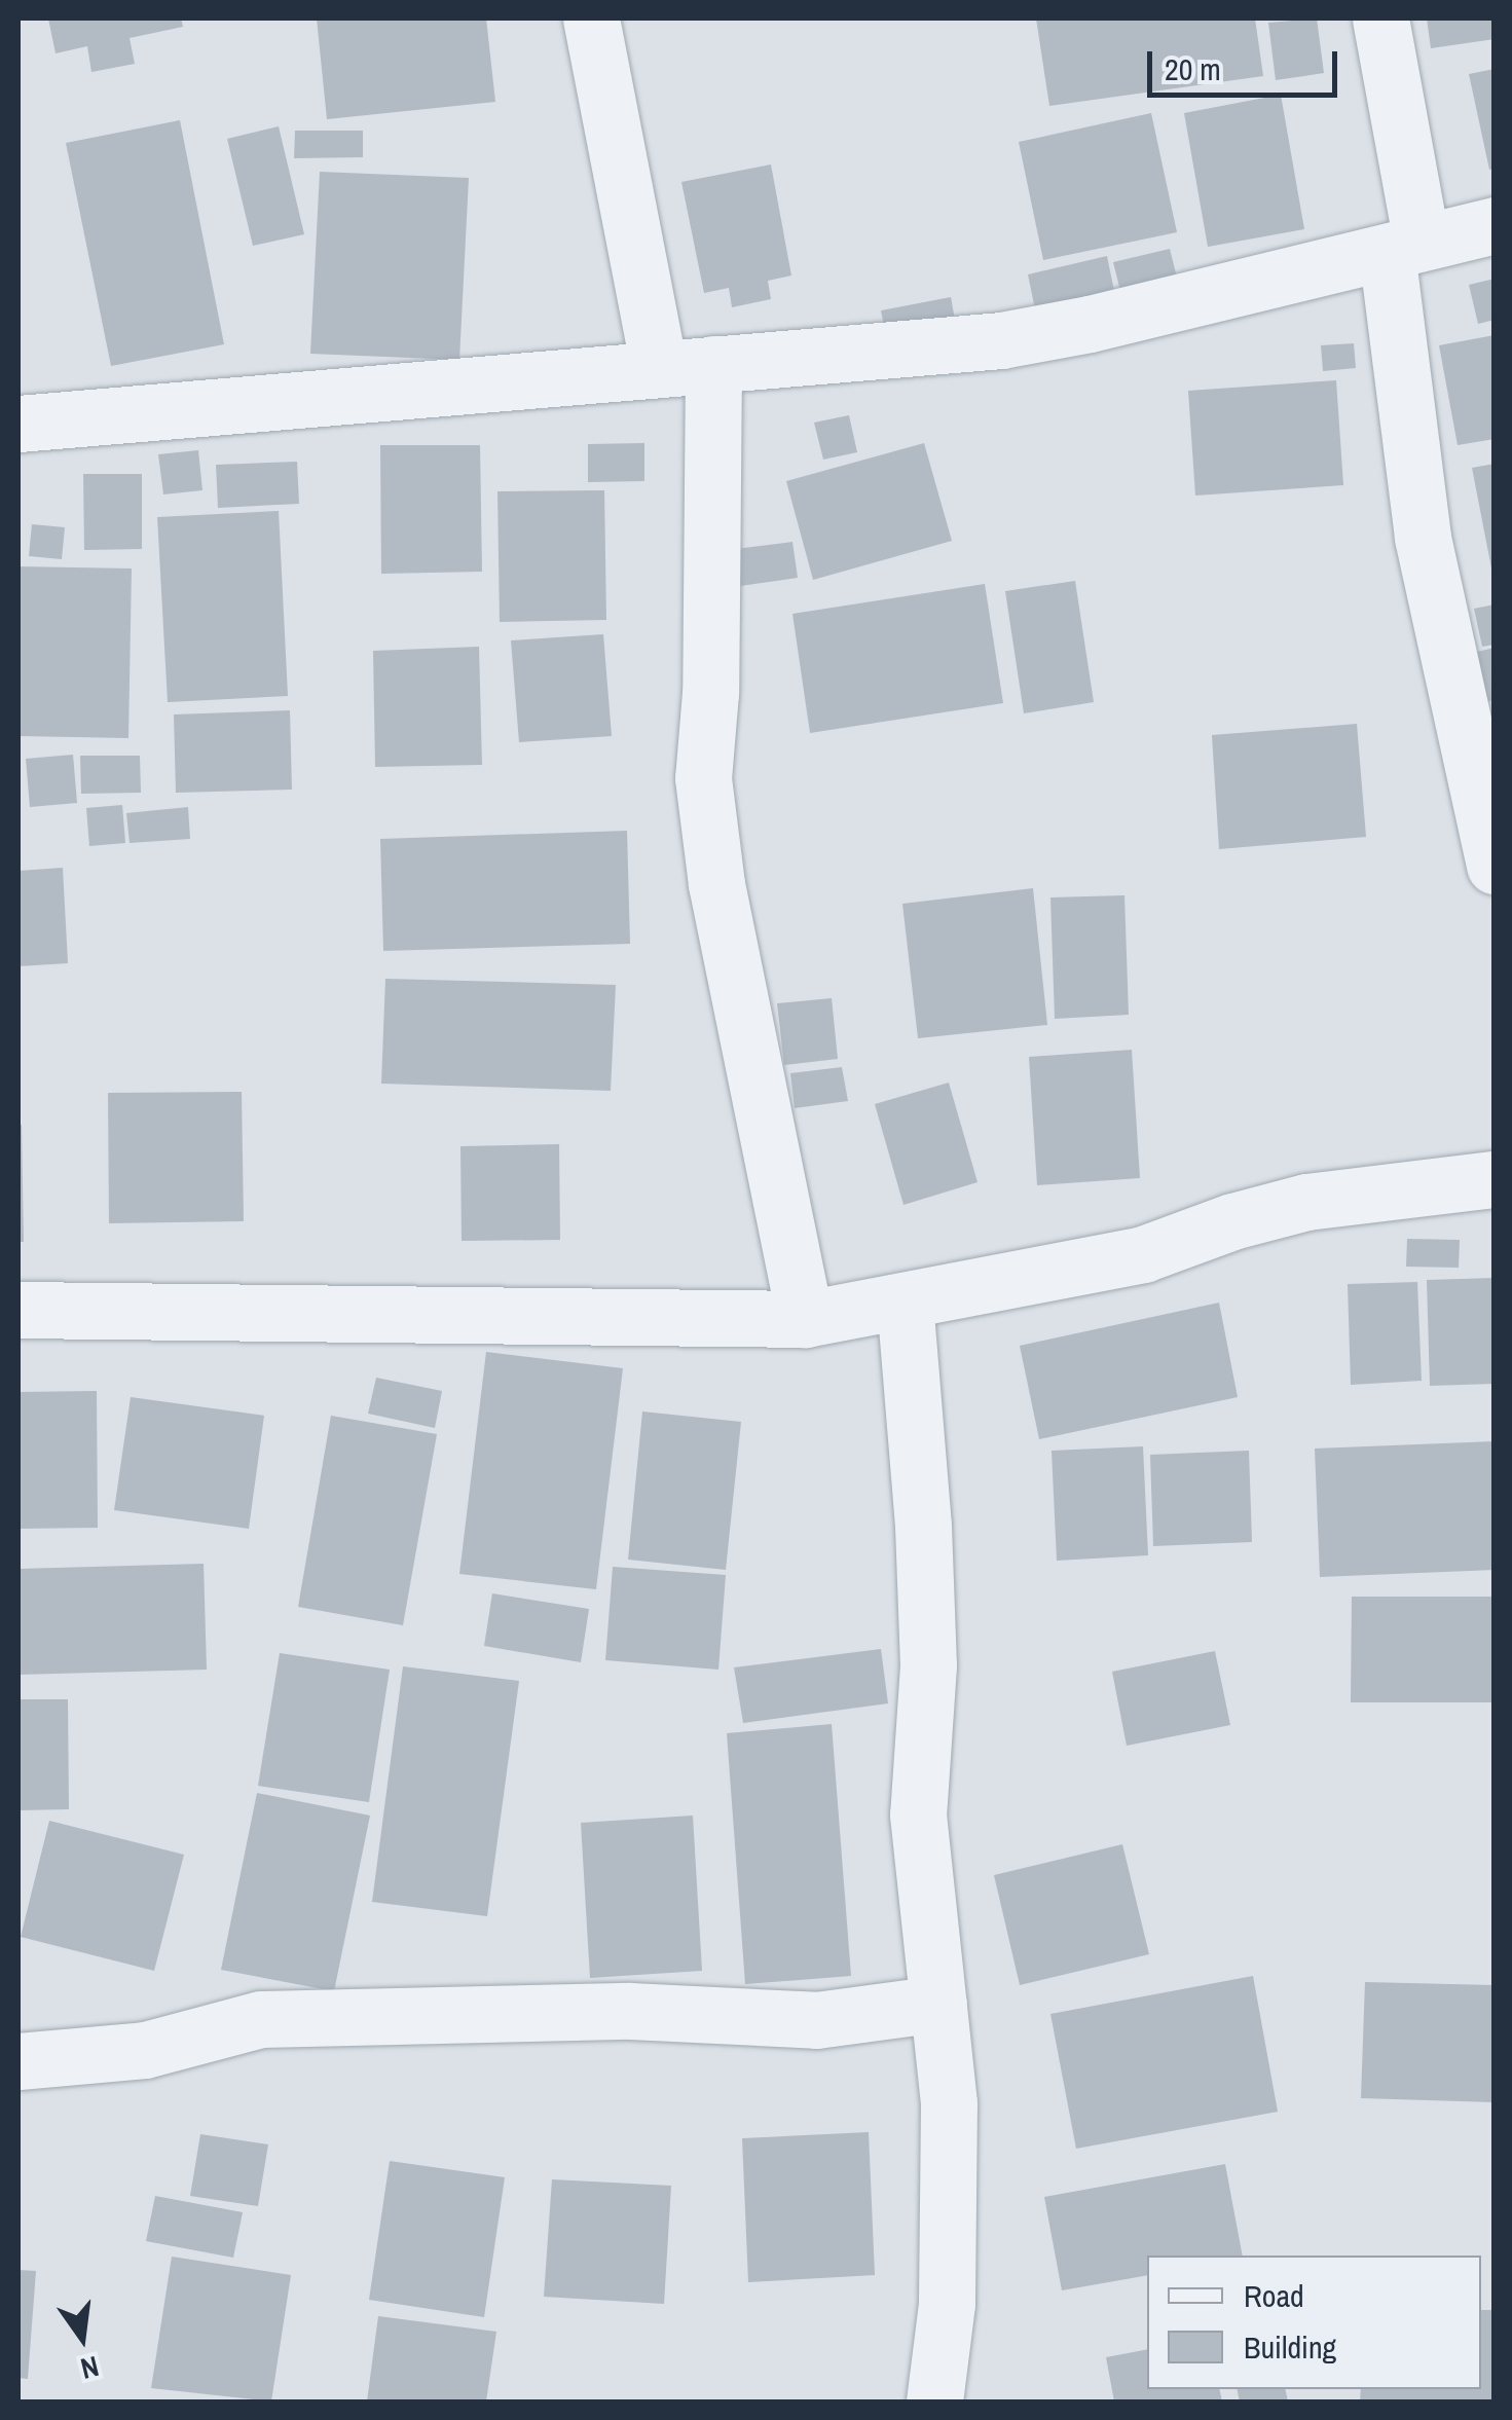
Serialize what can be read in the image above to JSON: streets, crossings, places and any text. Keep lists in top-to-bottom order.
{
  "legend": ["Road", "Building"],
  "scale_bar": "20 m",
  "north": "bottom"
}
